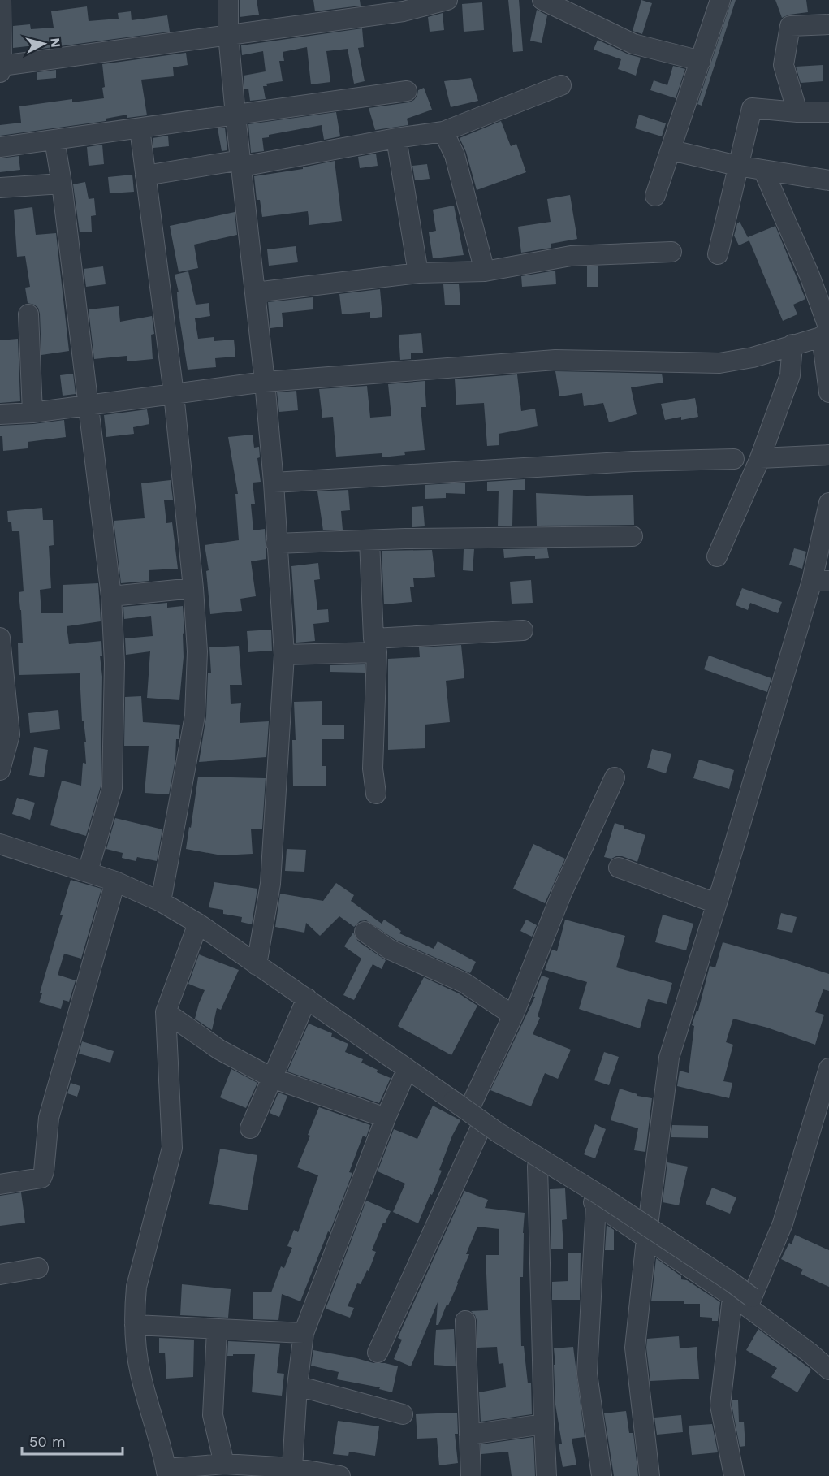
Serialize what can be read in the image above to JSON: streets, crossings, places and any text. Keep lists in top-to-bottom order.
{
  "scale_bar": "50 m",
  "north": "right"
}
